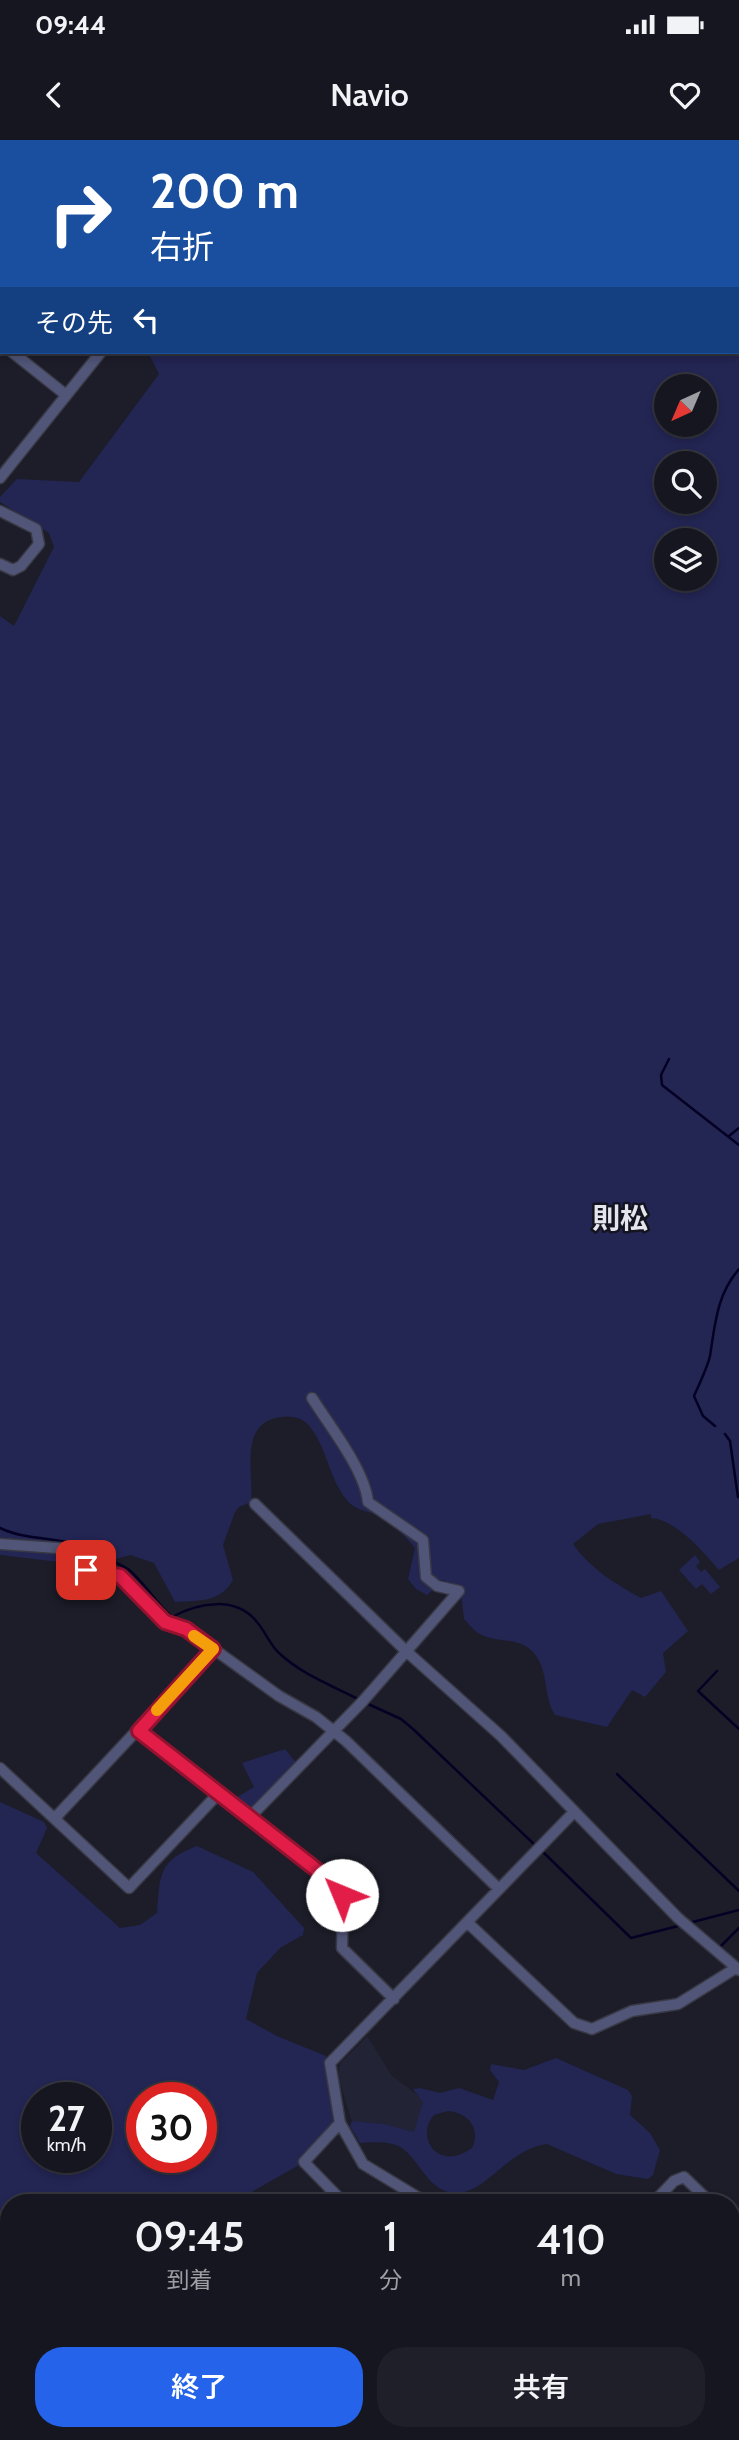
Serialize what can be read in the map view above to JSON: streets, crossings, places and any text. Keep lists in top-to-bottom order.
{
  "districts": ["則松"],
  "north": "bottom left",
  "page": {
    "status": "09:44",
    "header": "Navio",
    "turn": ["200 m", "右折"],
    "then": "その先",
    "speed": "27 km/h",
    "limit": "30",
    "eta": [
      "09:45",
      "到着",
      "1",
      "分",
      "410",
      "m"
    ],
    "buttons": ["終了", "共有"]
  }
}
